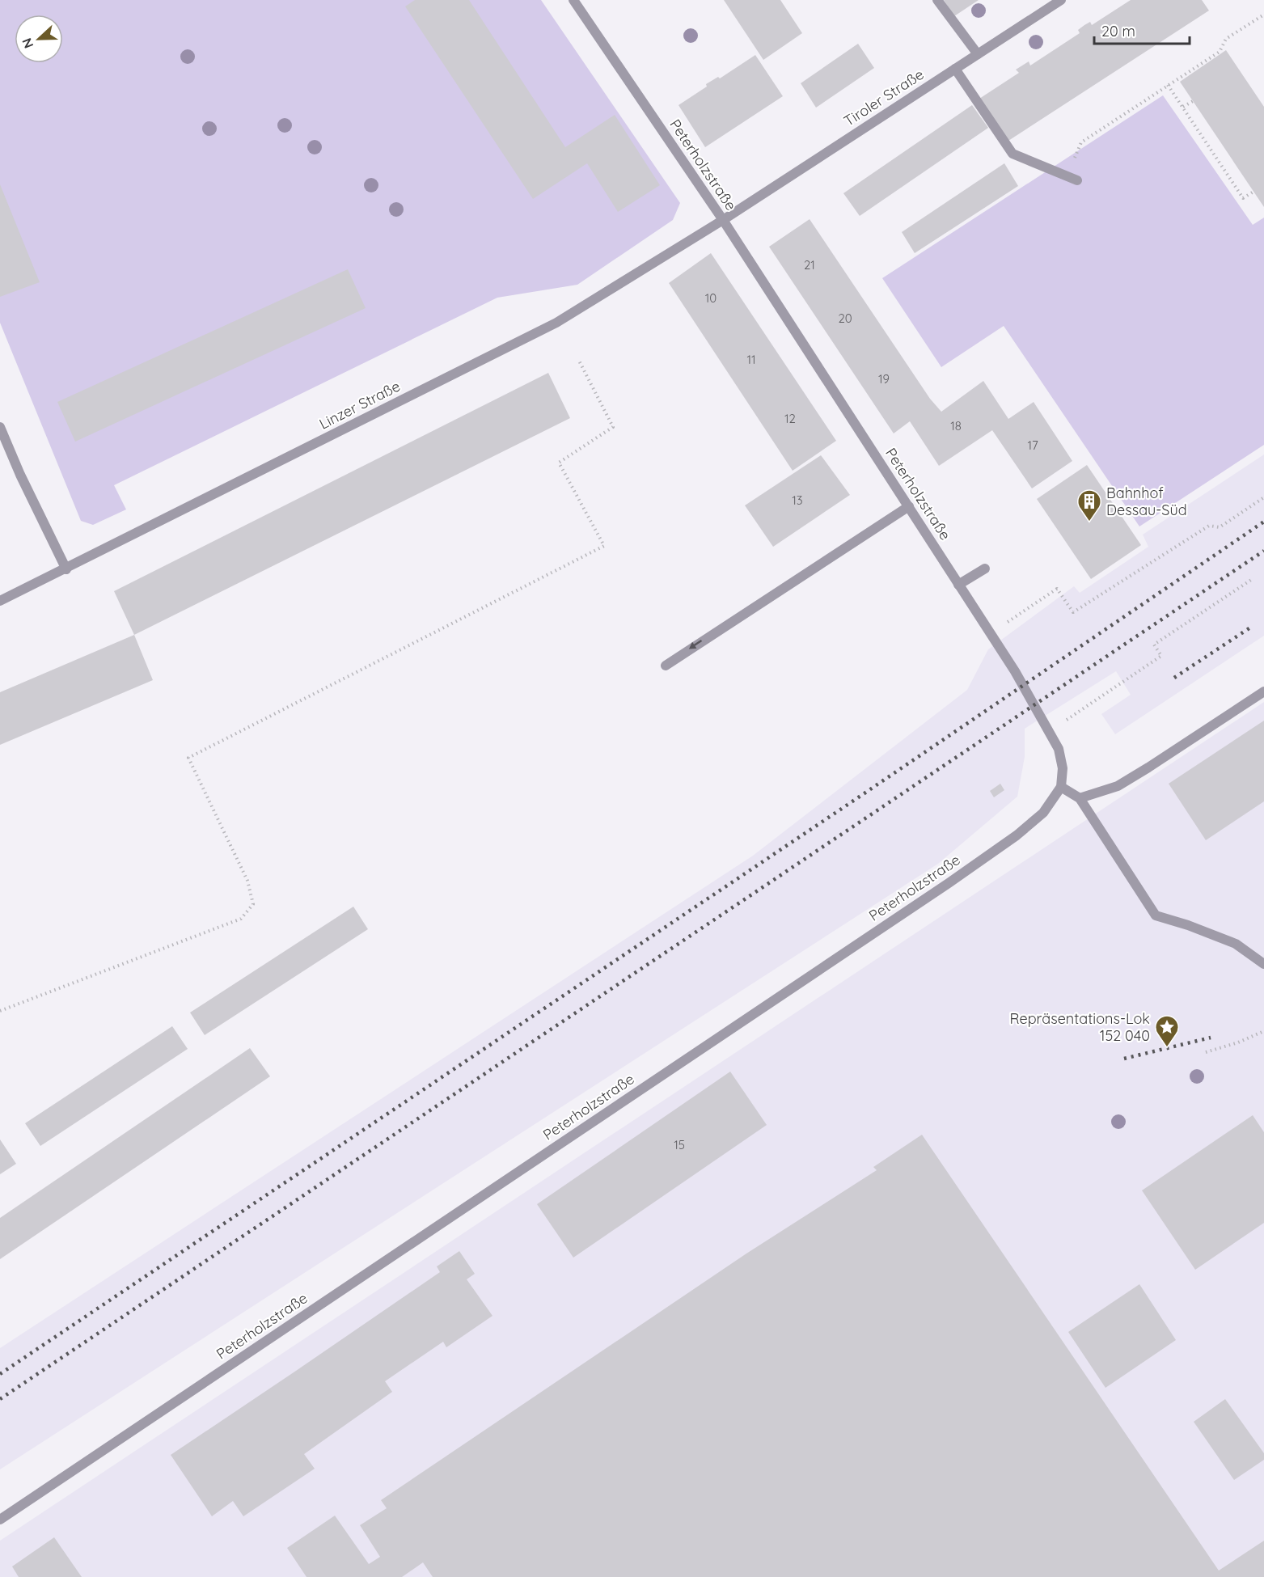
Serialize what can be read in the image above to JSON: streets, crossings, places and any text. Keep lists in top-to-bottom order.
{
  "streets": {
    "street": ["Tiroler Straße", "Peterholzstraße", "Linzer Straße"]
  },
  "crossings": [
    ["Tiroler Straße", "Peterholzstraße"],
    ["Tiroler Straße", "Linzer Straße"],
    ["Peterholzstraße", "Linzer Straße"]
  ],
  "places": {
    "building": ["Bahnhof Dessau-Süd"],
    "place": ["Repräsentations-Lok 152 040"]
  },
  "house_numbers": [
    "21",
    "10",
    "20",
    "11",
    "19",
    "12",
    "18",
    "17",
    "13",
    "15"
  ],
  "scale_bar": "20 m",
  "north": "left"
}
